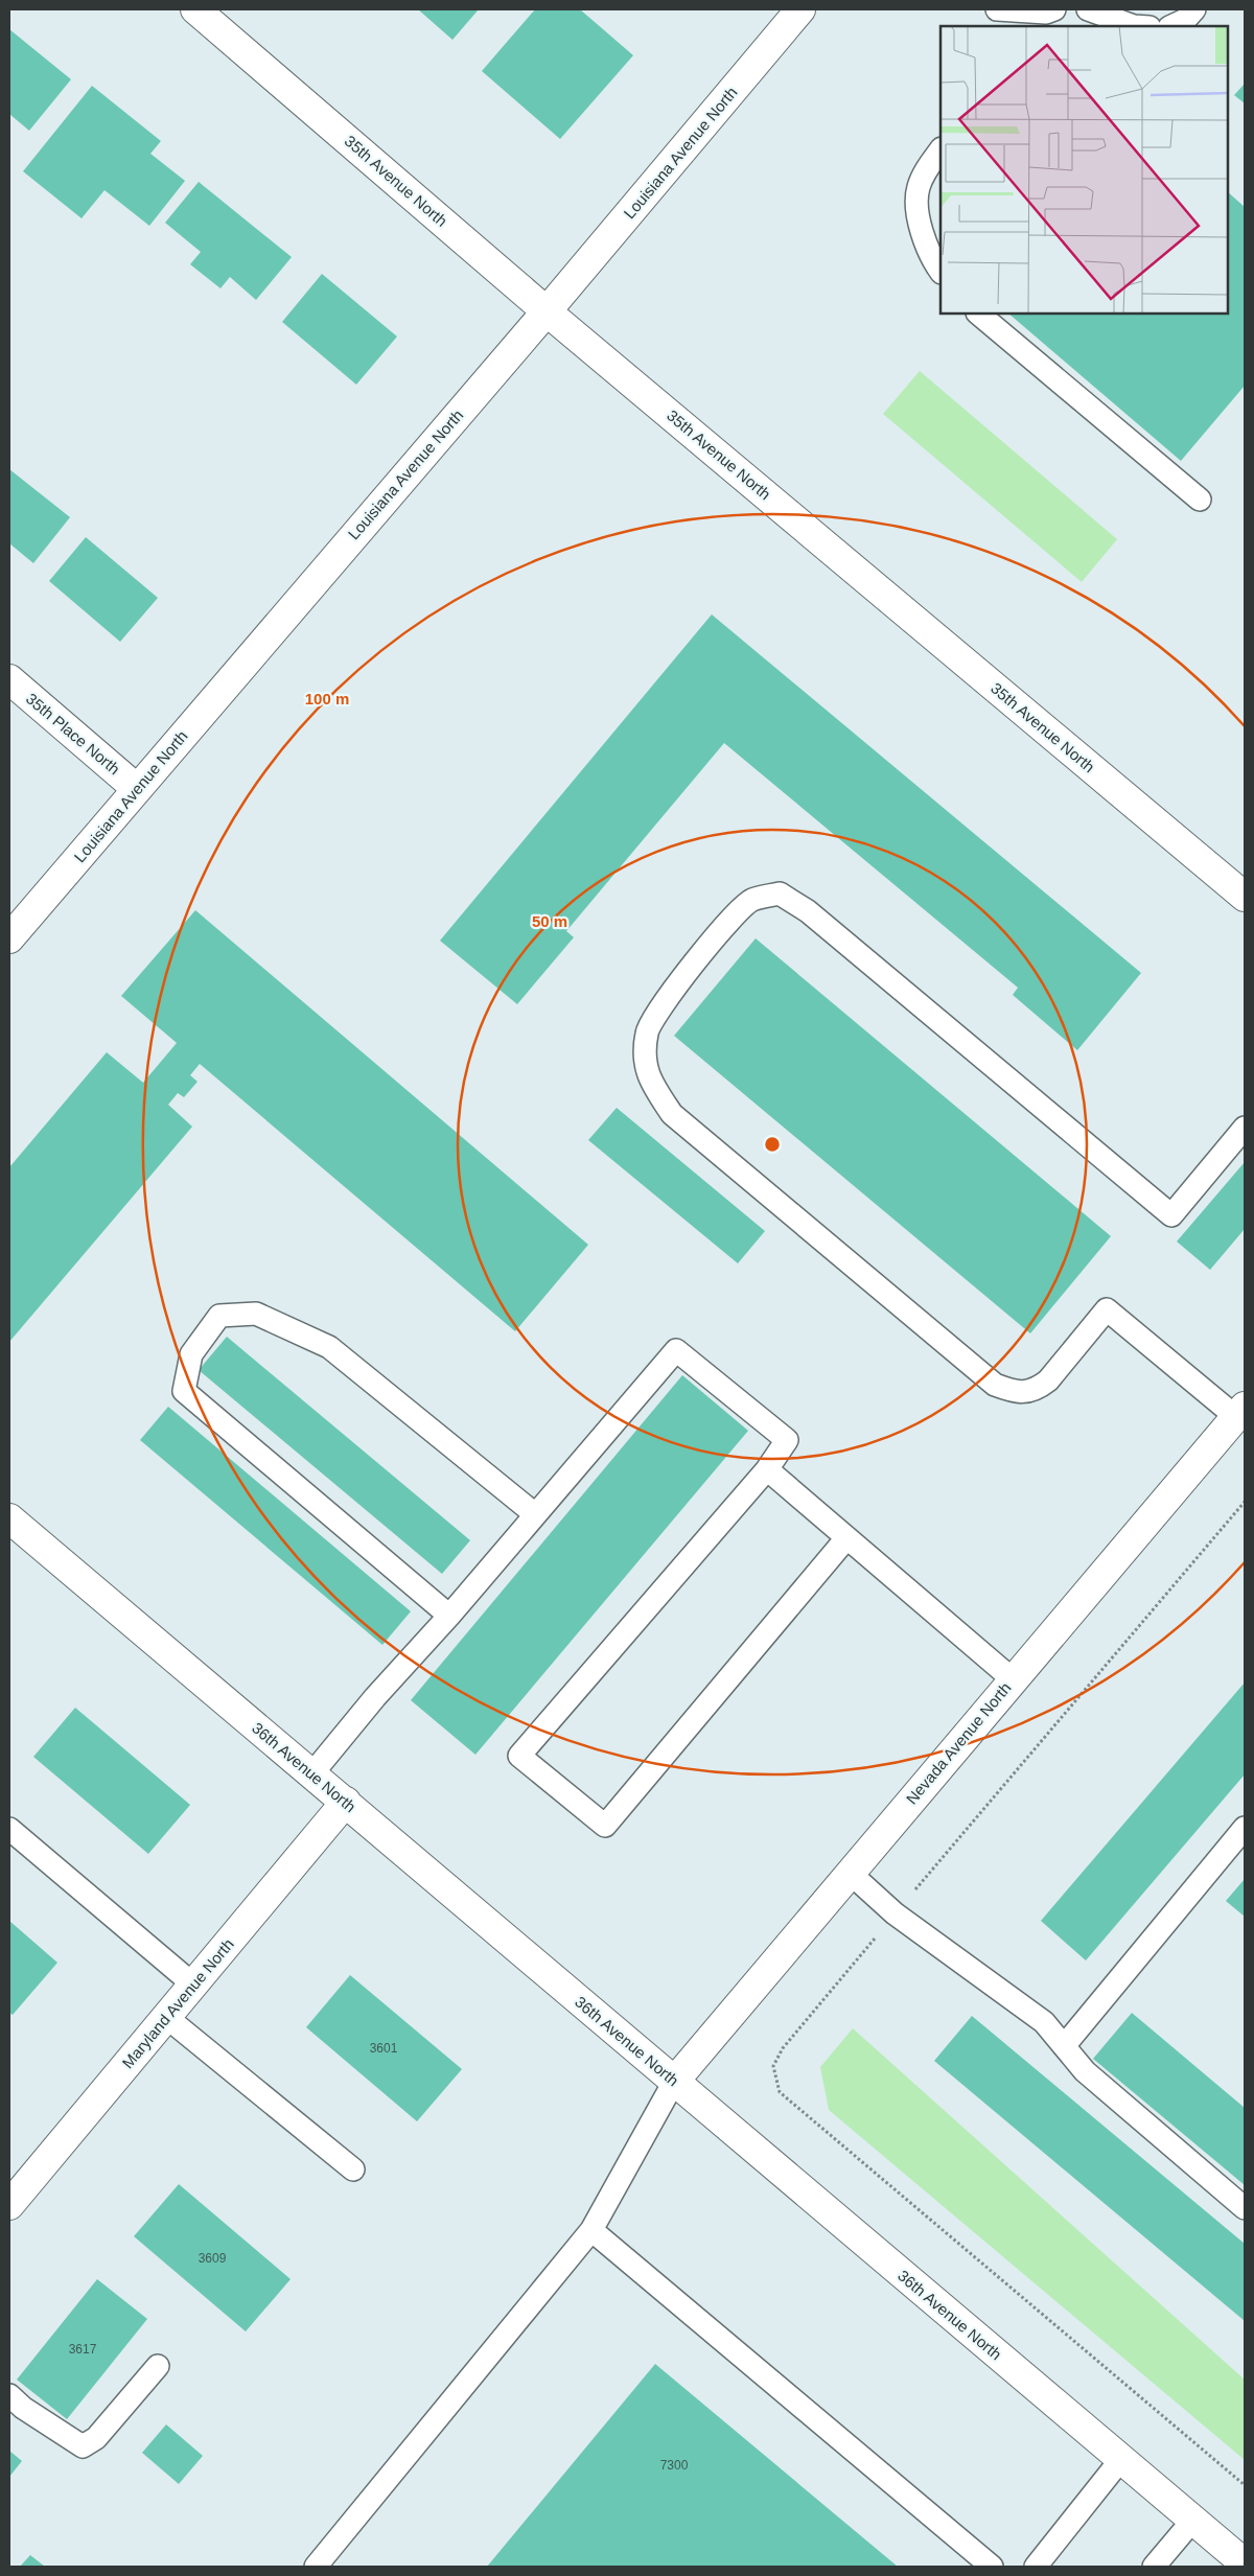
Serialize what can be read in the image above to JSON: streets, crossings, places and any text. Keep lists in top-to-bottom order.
{
  "streets": {
    "street": [
      "Louisiana Avenue North",
      "35th Avenue North",
      "35th Place North",
      "Nevada Avenue North",
      "36th Avenue North",
      "Maryland Avenue North"
    ]
  },
  "crossings": [
    ["Louisiana Avenue North", "35th Avenue North"],
    ["Louisiana Avenue North", "35th Place North"],
    ["Nevada Avenue North", "36th Avenue North"],
    ["36th Avenue North", "Maryland Avenue North"]
  ],
  "house_numbers": [
    "3601",
    "3609",
    "3617",
    "7300"
  ],
  "rings": ["100 m", "50 m"]
}
